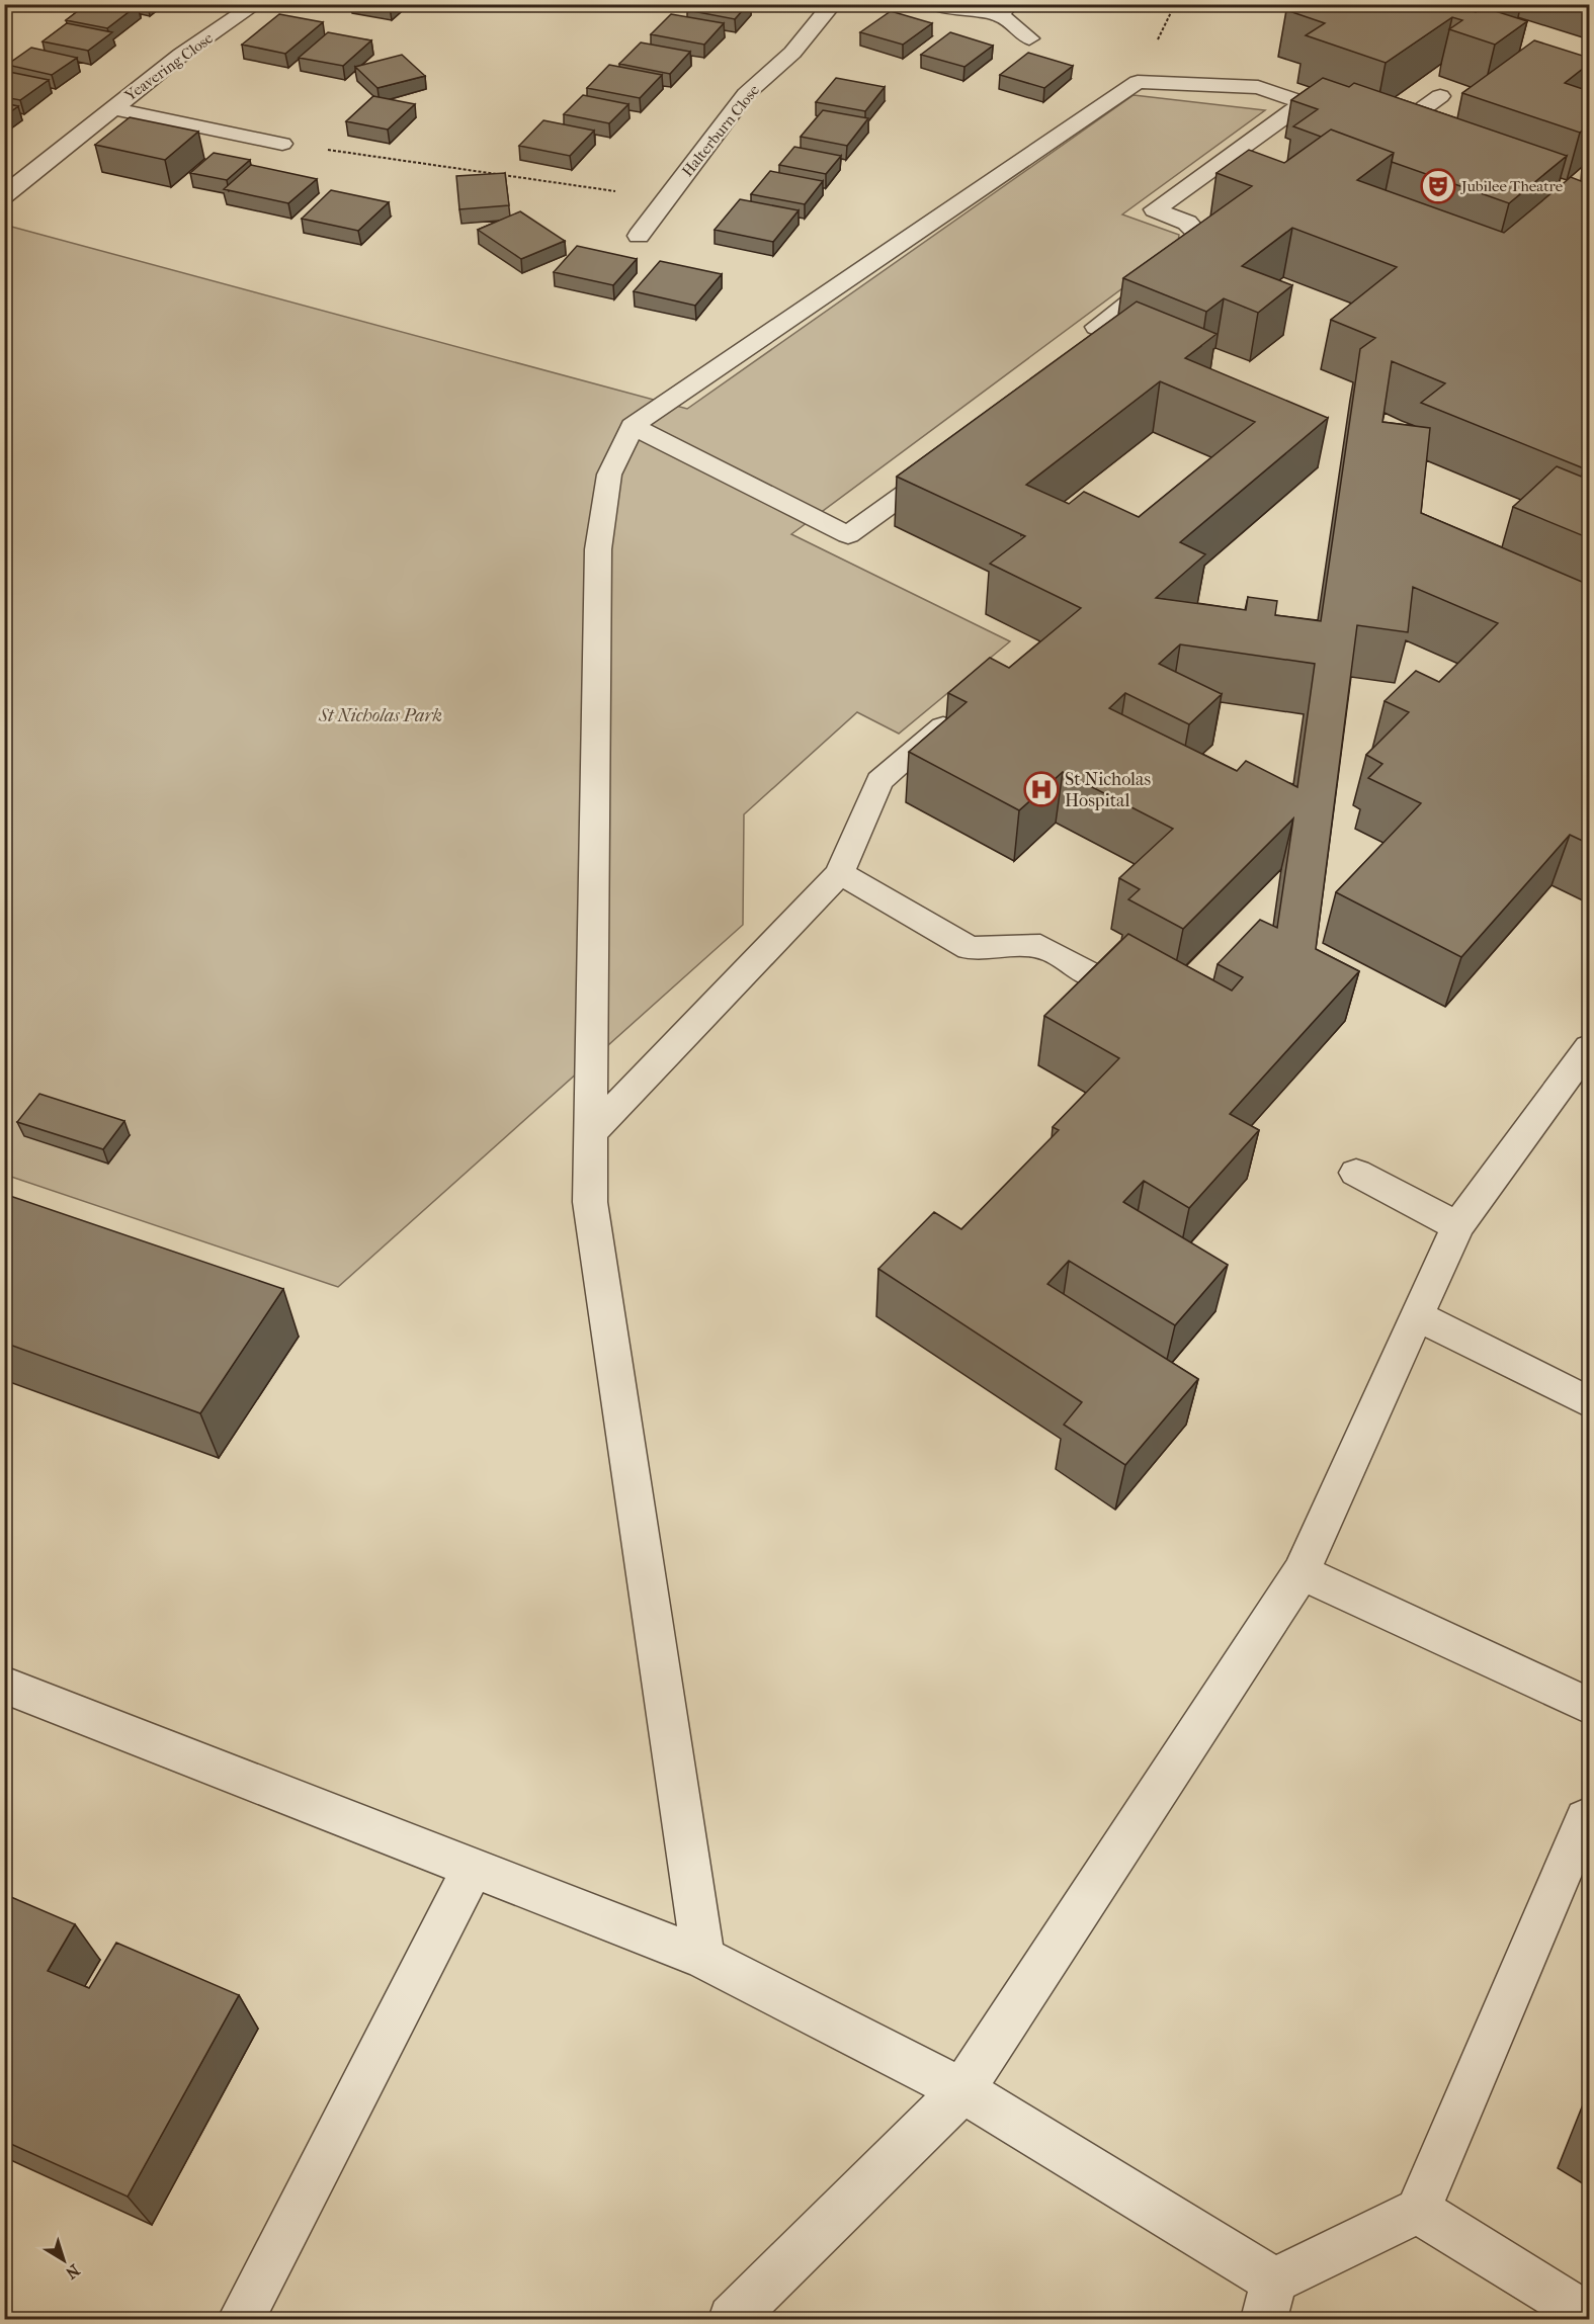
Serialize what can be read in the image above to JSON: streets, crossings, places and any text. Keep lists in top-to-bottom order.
{
  "streets": {
    "street": ["Yeavering Close", "Halterburn Close"]
  },
  "parks": ["St Nicholas Park"],
  "places": {
    "theatre": ["Jubilee Theatre"],
    "hospital": ["St Nicholas Hospital"]
  },
  "north": "bottom right"
}
